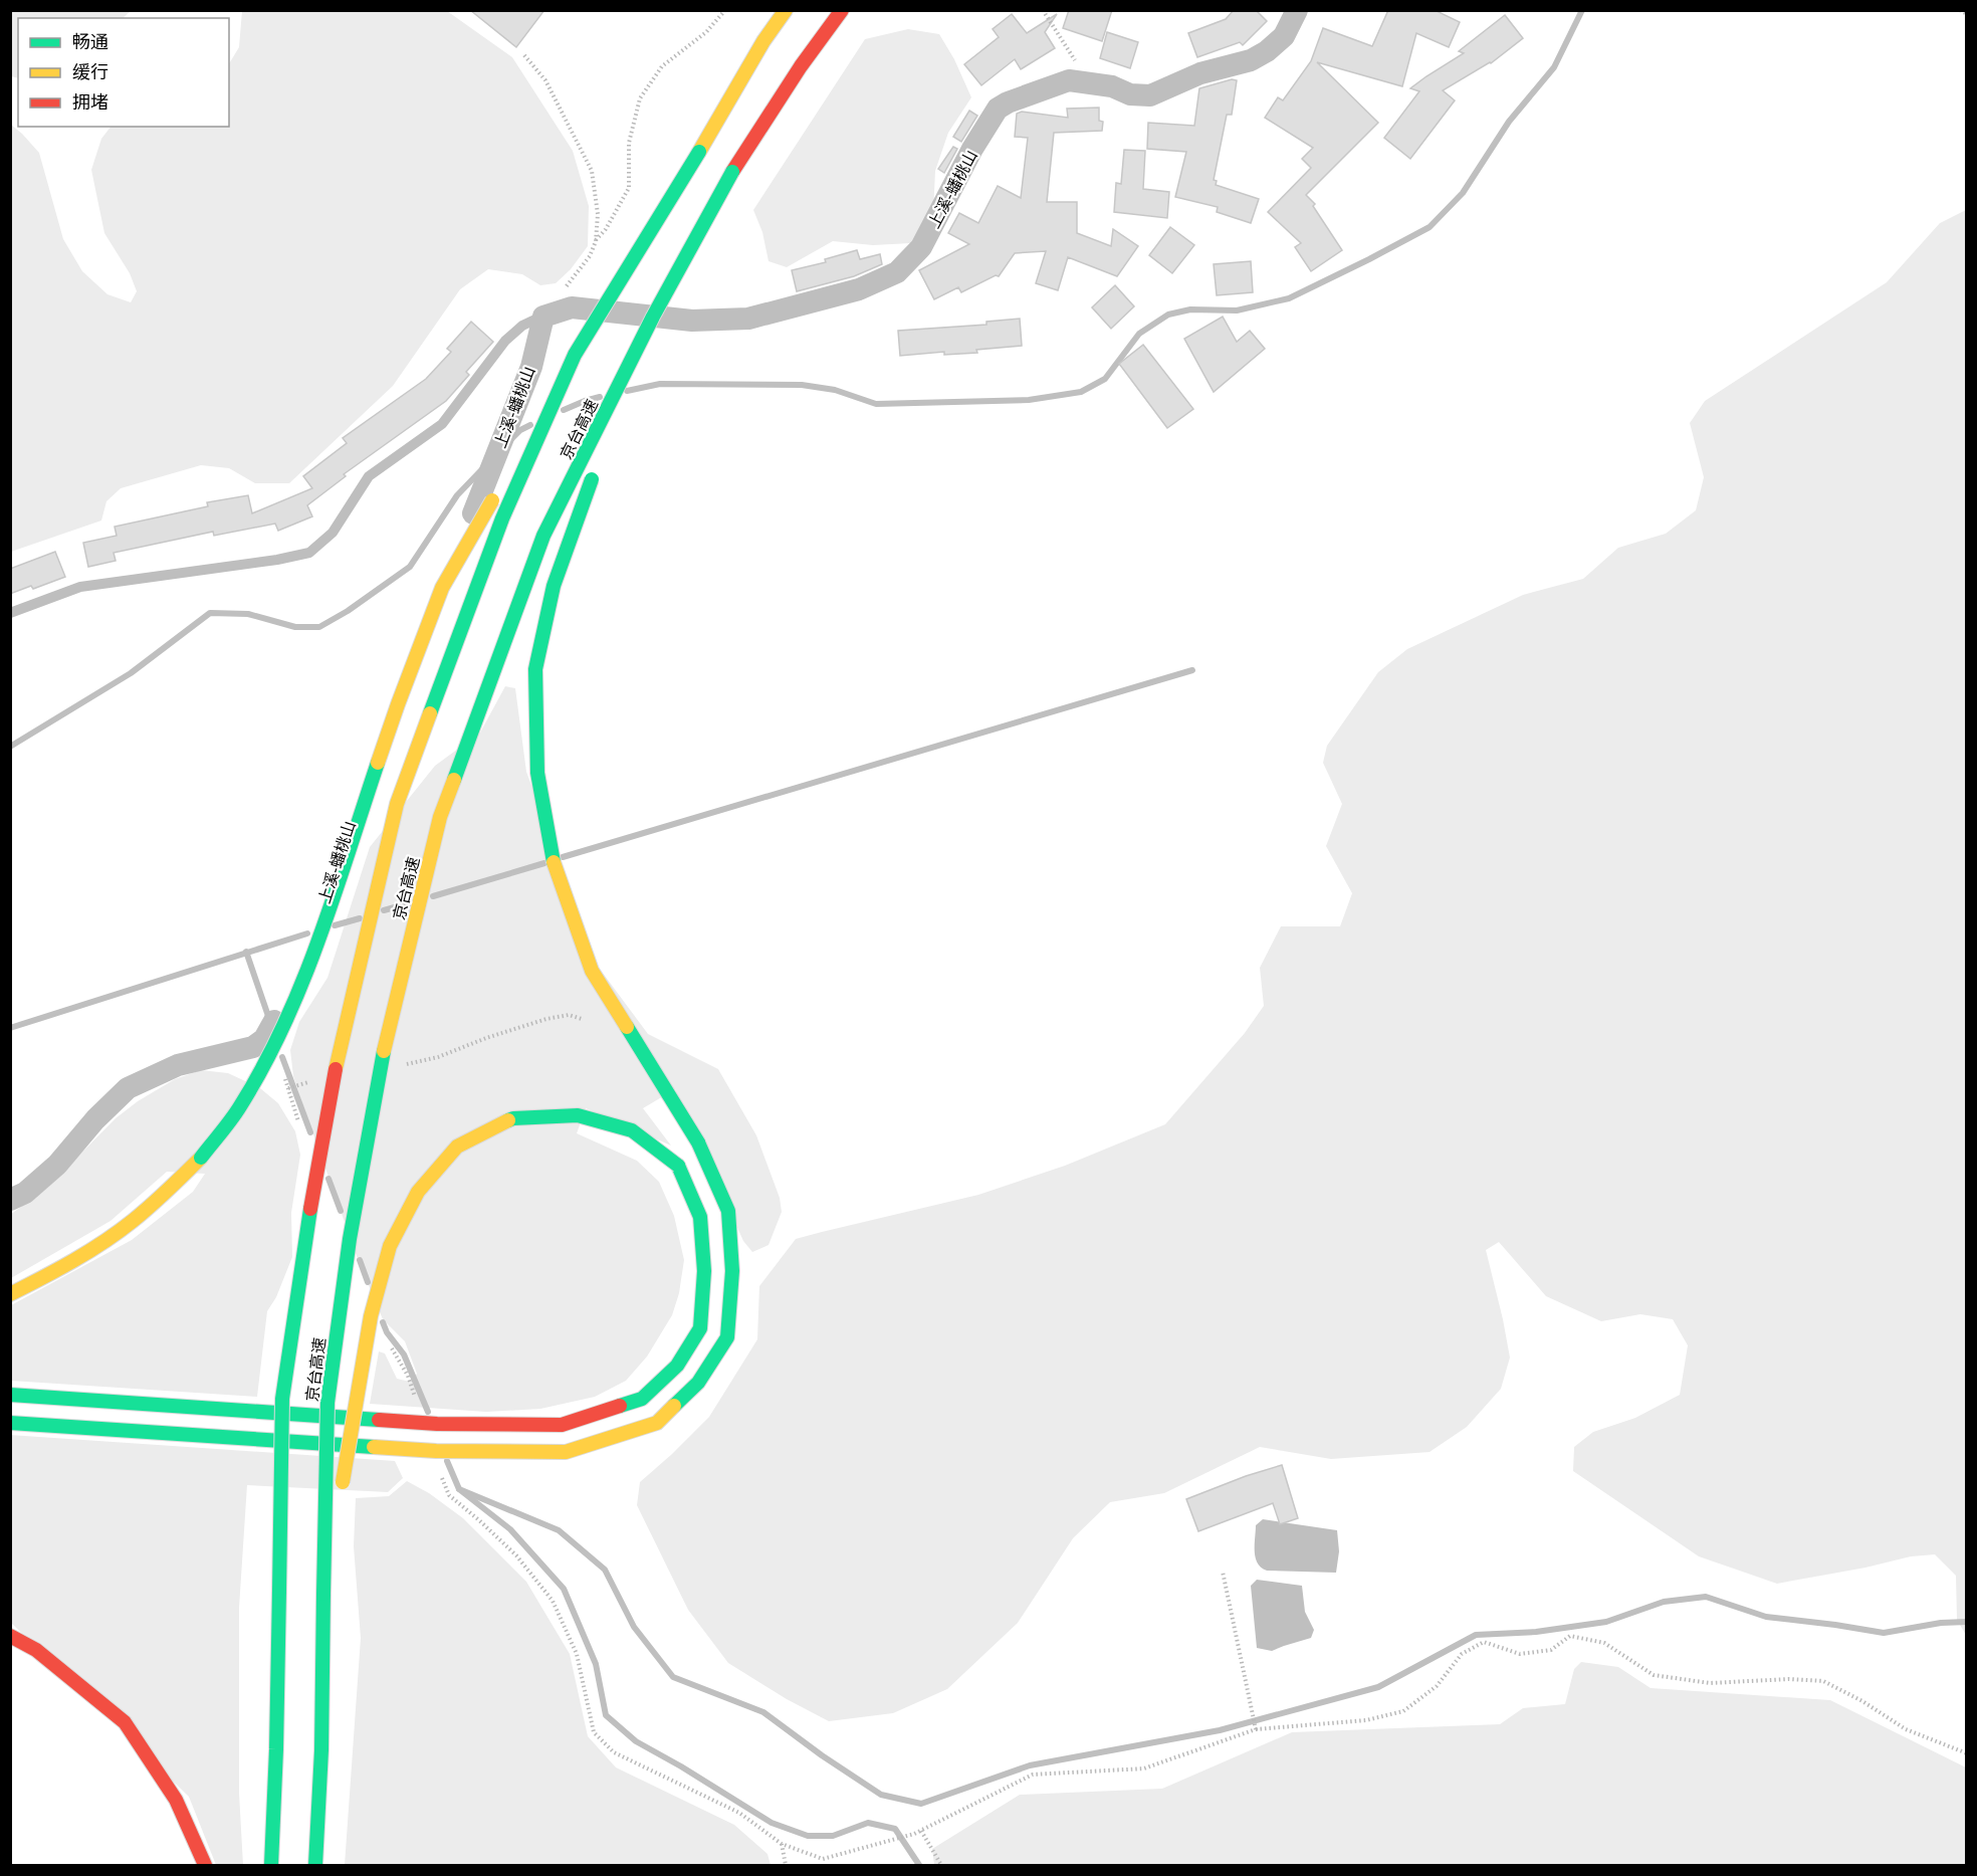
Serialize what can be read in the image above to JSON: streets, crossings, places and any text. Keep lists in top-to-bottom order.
{
  "streets": {
    "highway": ["京台高速"],
    "street": ["上溪-蟠桃山"]
  },
  "legend": ["畅通", "缓行", "拥堵"]
}
